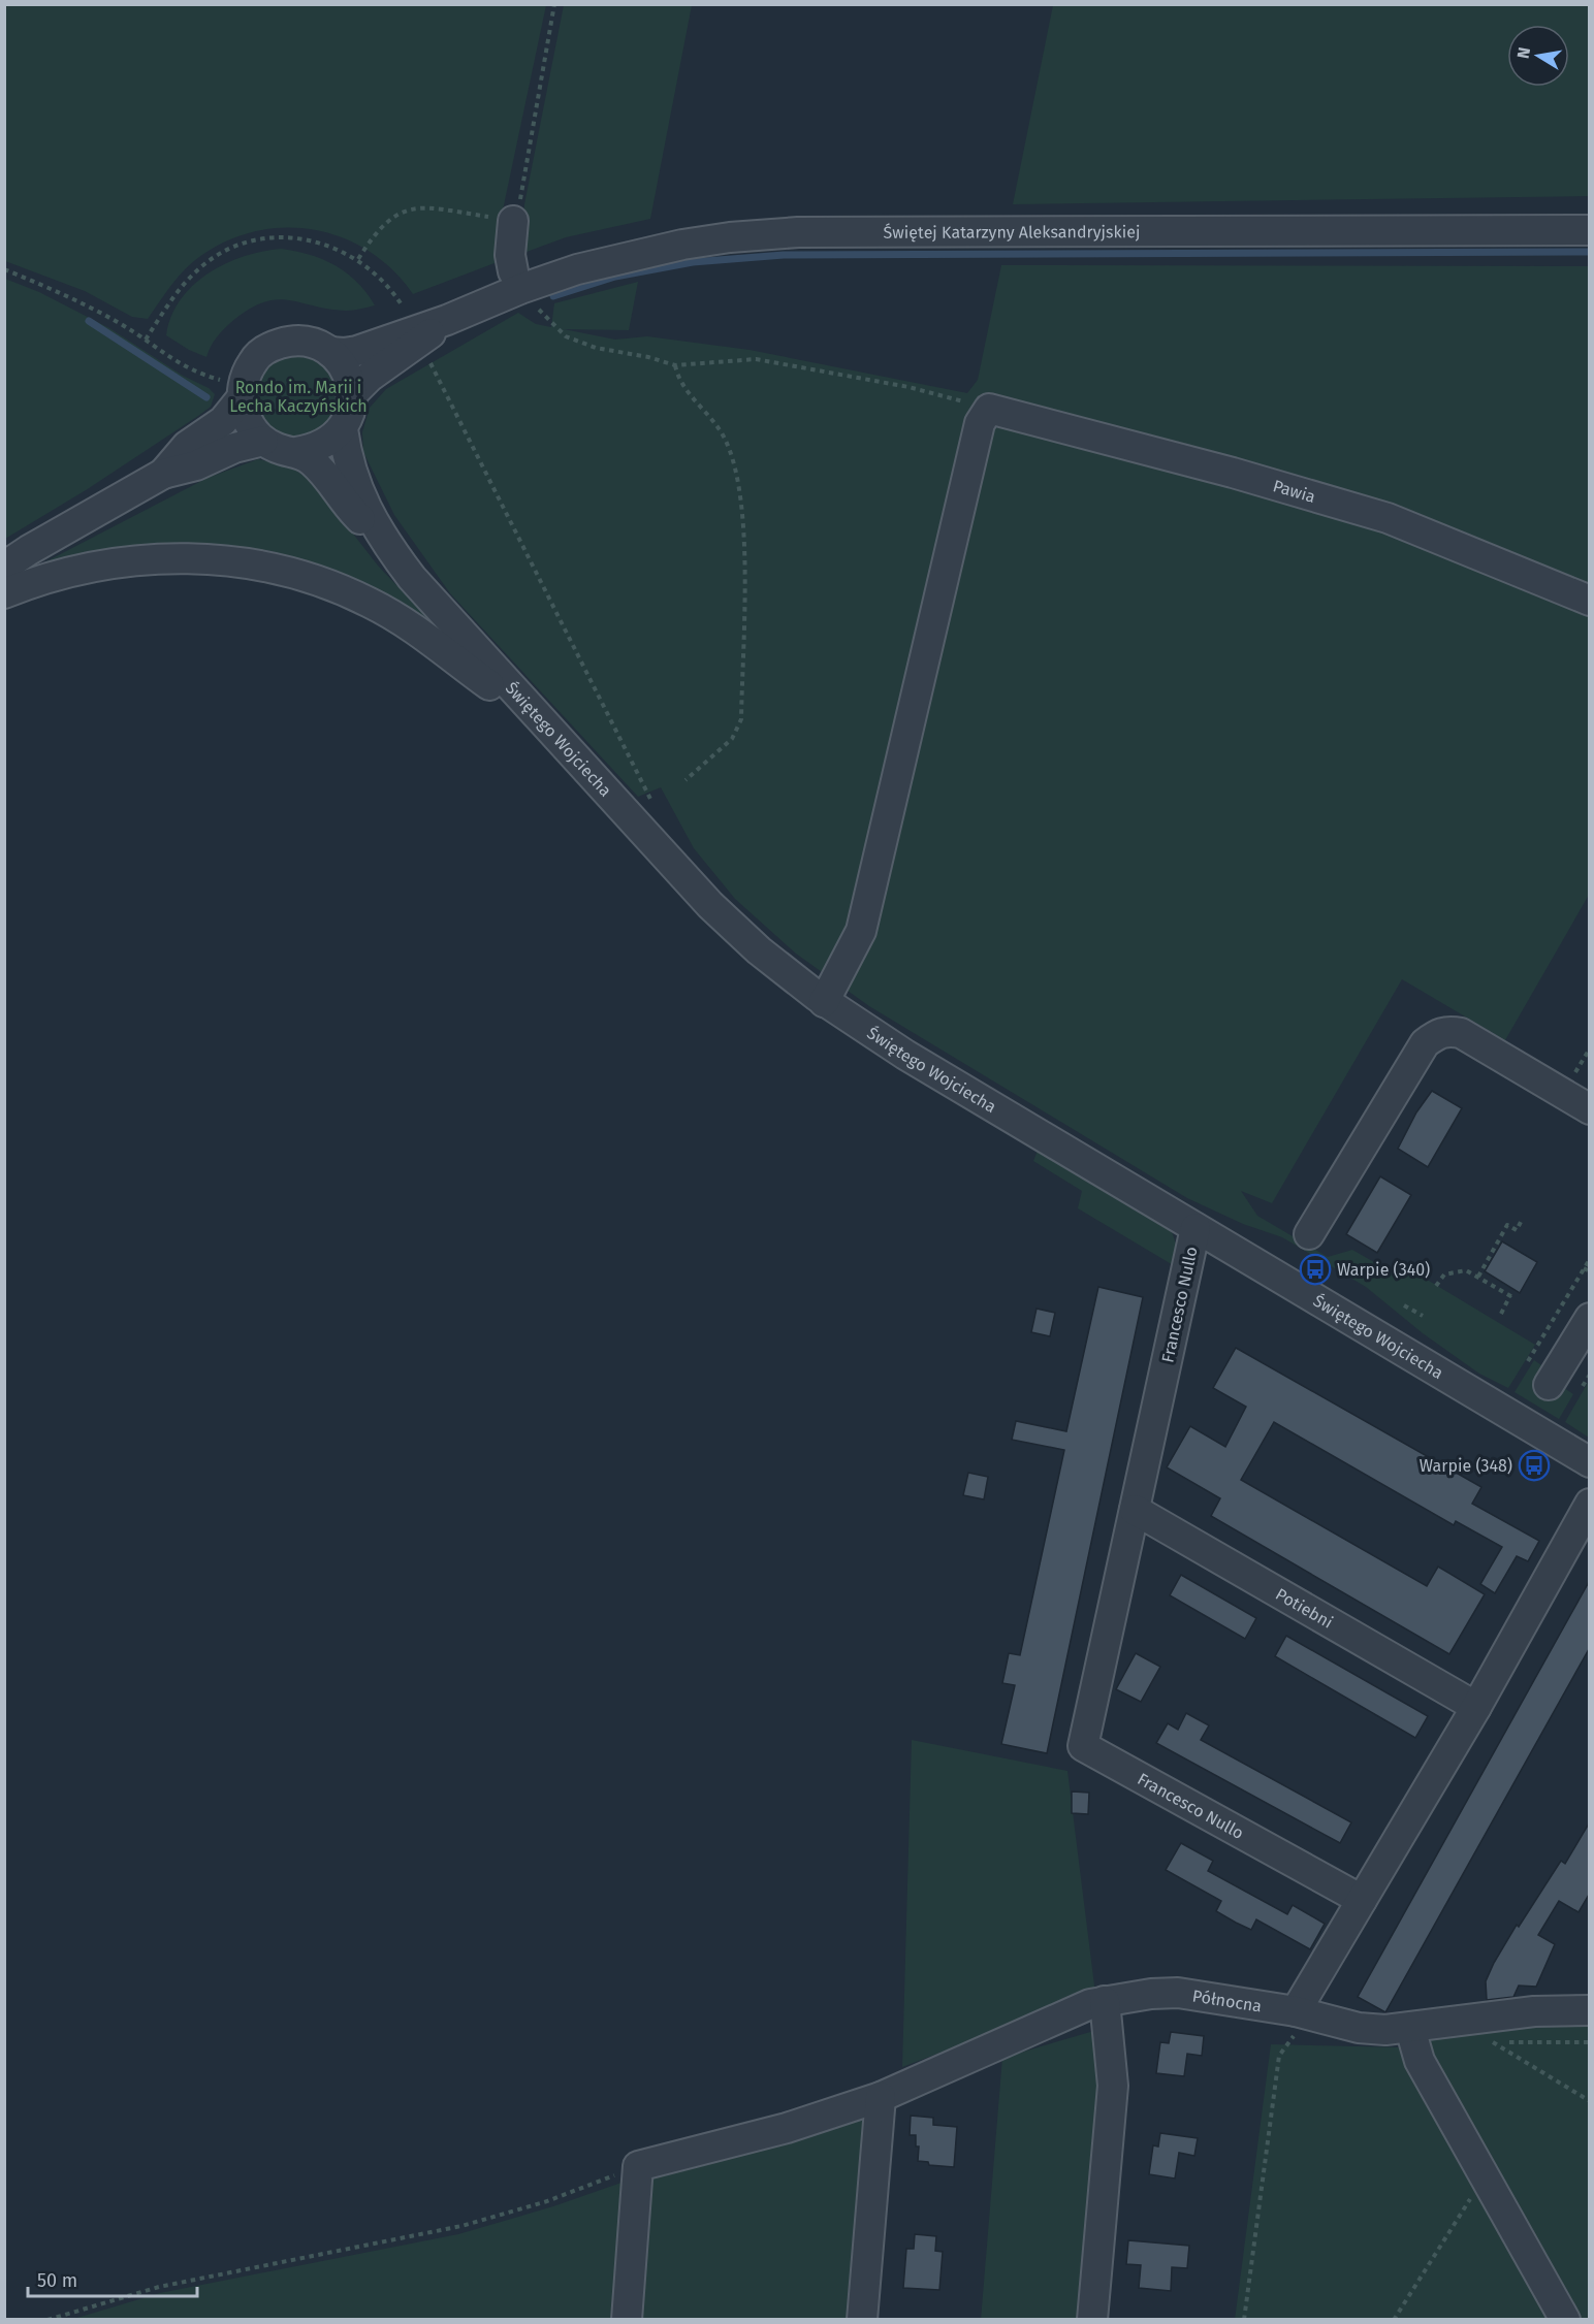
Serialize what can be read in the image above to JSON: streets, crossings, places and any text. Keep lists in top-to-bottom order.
{
  "streets": {
    "street": [
      "Świętej Katarzyny Aleksandryjskiej",
      "Pawia",
      "Świętego Wojciecha",
      "Francesco Nullo",
      "Potiebni",
      "Północna"
    ]
  },
  "crossings": [
    ["Świętej Katarzyny Aleksandryjskiej", "Świętego Wojciecha"],
    ["Świętego Wojciecha", "Francesco Nullo"],
    ["Francesco Nullo", "Potiebni"]
  ],
  "parks": ["Rondo im. Marii i Lecha Kaczyńskich"],
  "places": {
    "bus stop": ["Warpie (340)", "Warpie (348)"]
  },
  "scale_bar": "50 m",
  "north": "left"
}
